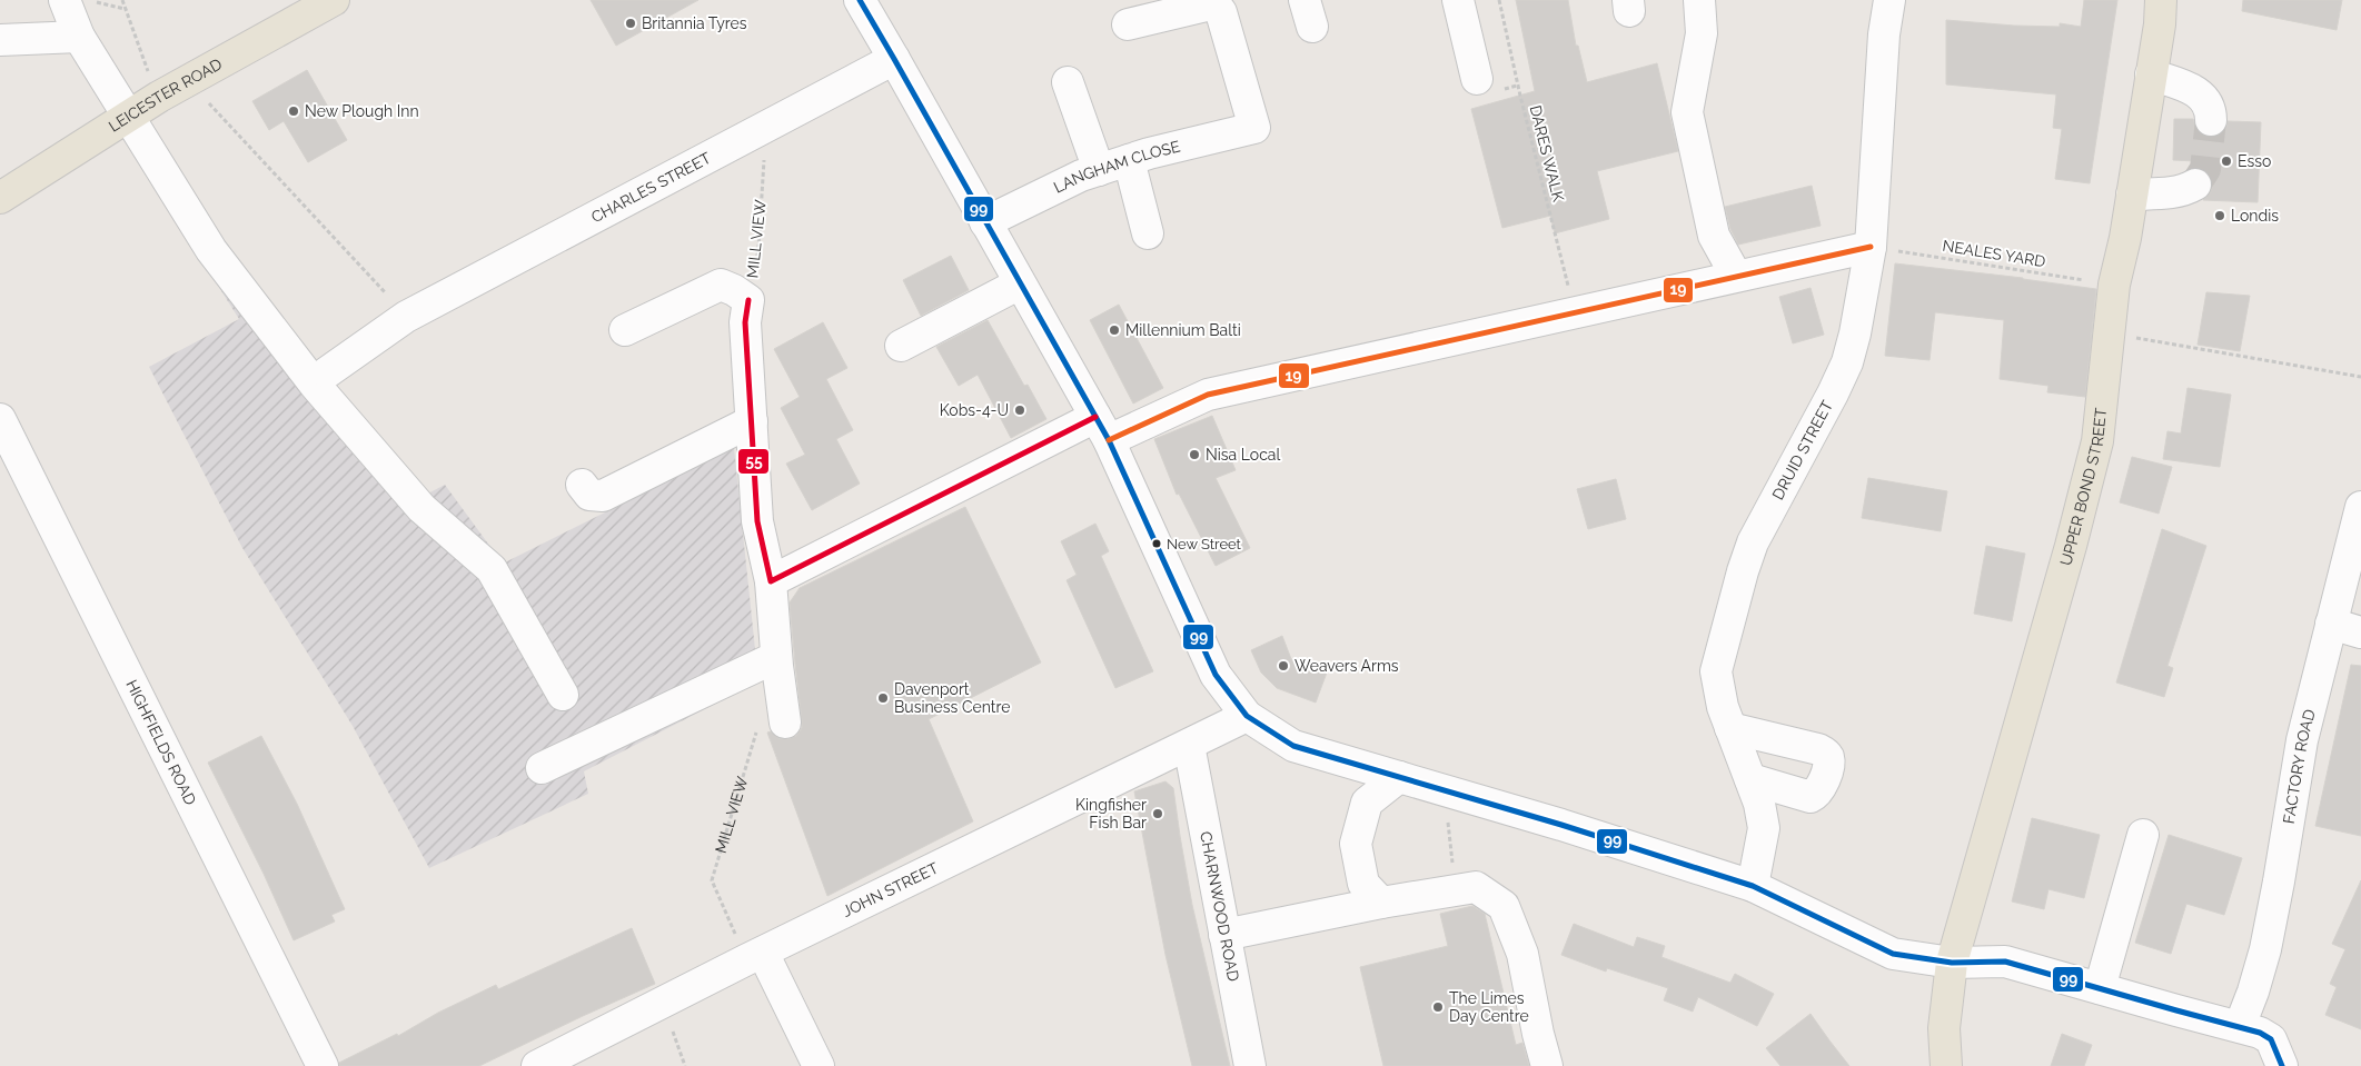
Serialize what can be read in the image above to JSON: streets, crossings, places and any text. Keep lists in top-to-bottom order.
{
  "streets": {
    "main road": ["LEICESTER ROAD", "UPPER BOND STREET"],
    "street": [
      "LANGHAM CLOSE",
      "CHARLES STREET",
      "MILL VIEW",
      "DRUID STREET",
      "HIGHFIELDS ROAD",
      "FACTORY ROAD",
      "JOHN STREET",
      "CHARNWOOD ROAD"
    ],
    "path": ["DARES WALK", "NEALES YARD"]
  },
  "crossings": [
    ["CHARLES STREET", "MILL VIEW"],
    ["MILL VIEW", "JOHN STREET"],
    ["NEALES YARD", "DRUID STREET"],
    ["NEALES YARD", "UPPER BOND STREET"],
    ["JOHN STREET", "CHARNWOOD ROAD"]
  ],
  "places": [
    "Britannia Tyres",
    "New Plough Inn",
    "Esso",
    "Londis",
    "Millennium Balti",
    "Kobs-4-U",
    "Nisa Local",
    "New Street",
    "Weavers Arms",
    "Davenport Business Centre",
    "Kingfisher Fish Bar",
    "The Limes Day Centre"
  ],
  "lines": ["transit line 99", "transit line 19", "transit line 55"]
}
